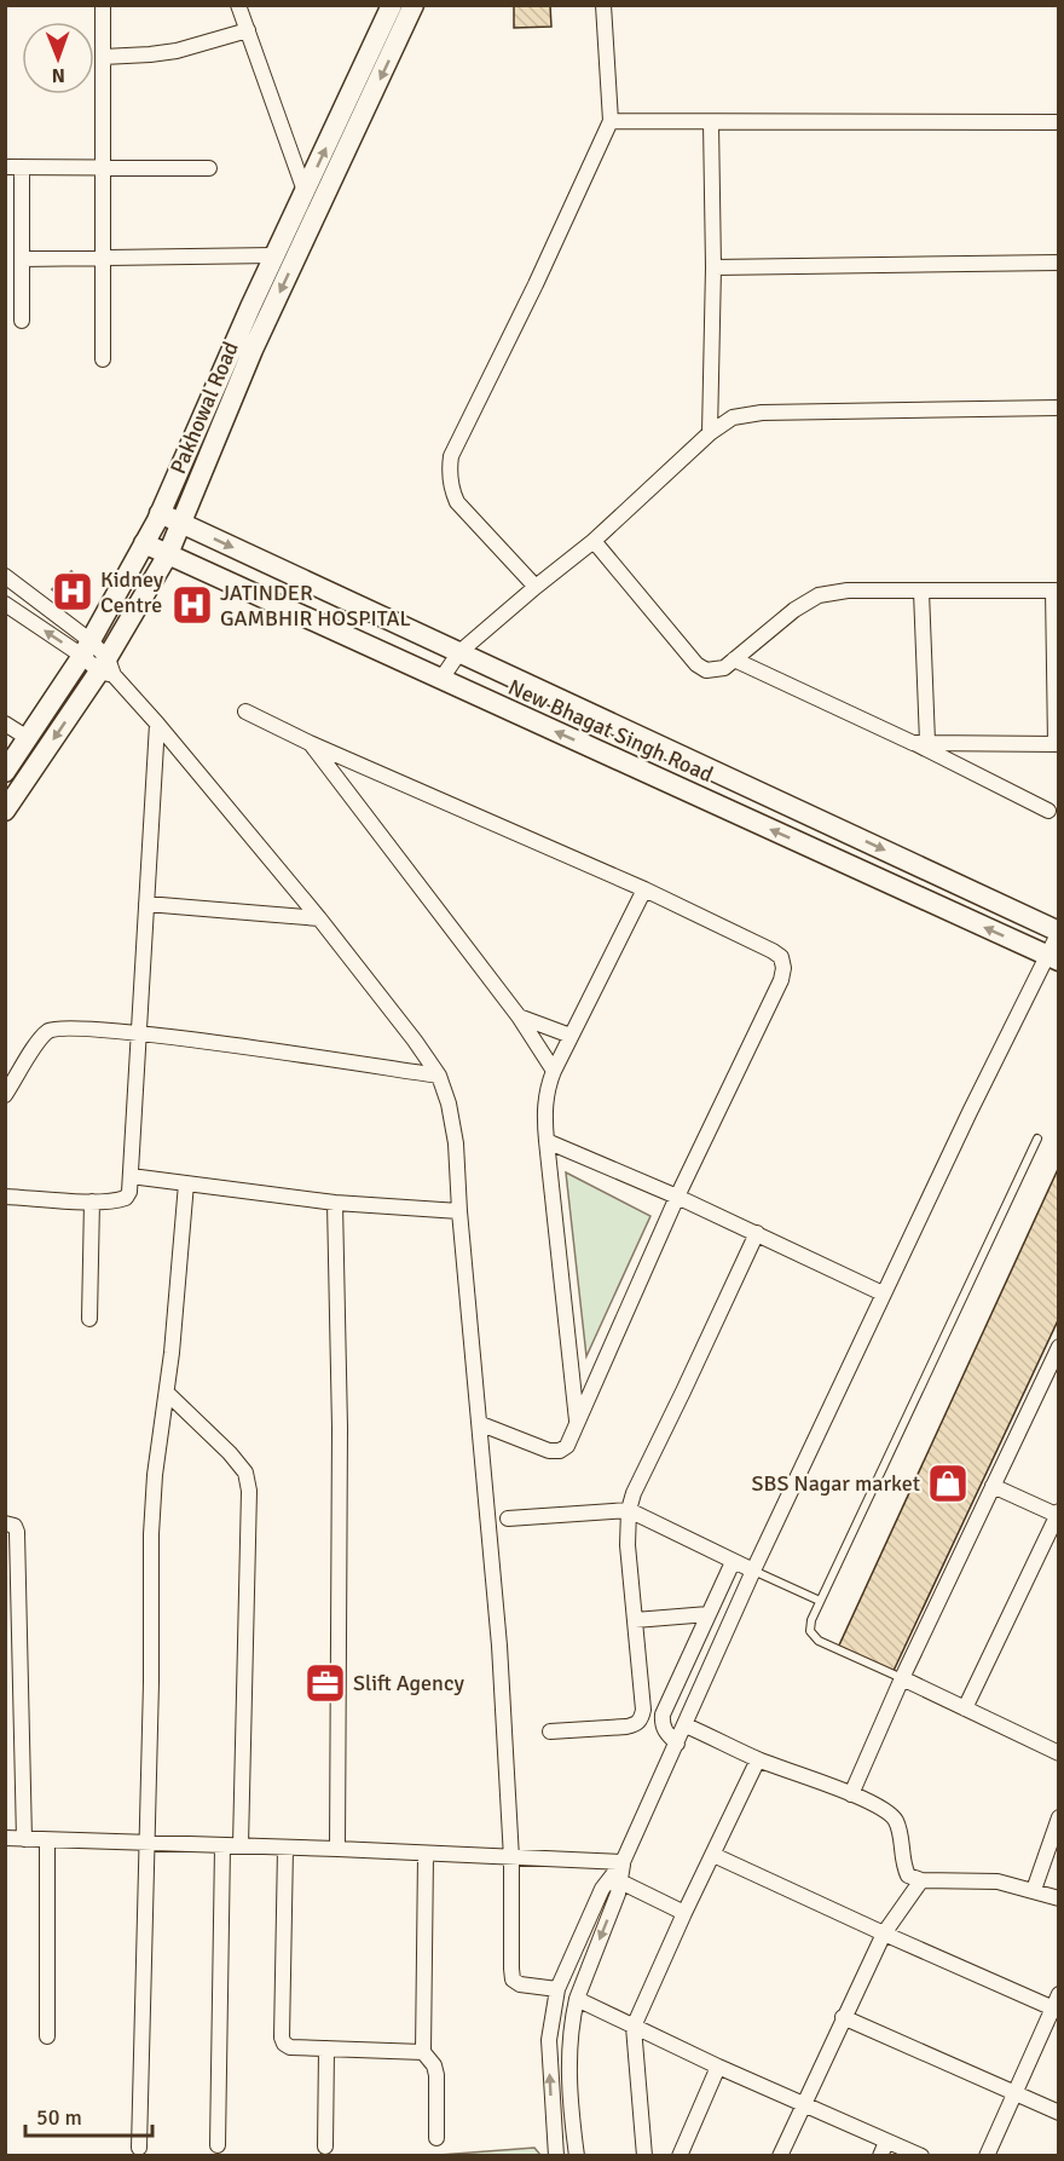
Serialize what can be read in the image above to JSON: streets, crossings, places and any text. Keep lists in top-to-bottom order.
{
  "streets": {
    "street": ["Pakhowal Road", "New Bhagat Singh Road"]
  },
  "crossings": [
    ["Pakhowal Road", "New Bhagat Singh Road"]
  ],
  "places": {
    "hospital": ["Kidney Centre", "JATINDER GAMBHIR HOSPITAL"],
    "shop": ["SBS Nagar market"],
    "office": ["Slift Agency"]
  },
  "scale_bar": "50 m",
  "north": "bottom"
}
